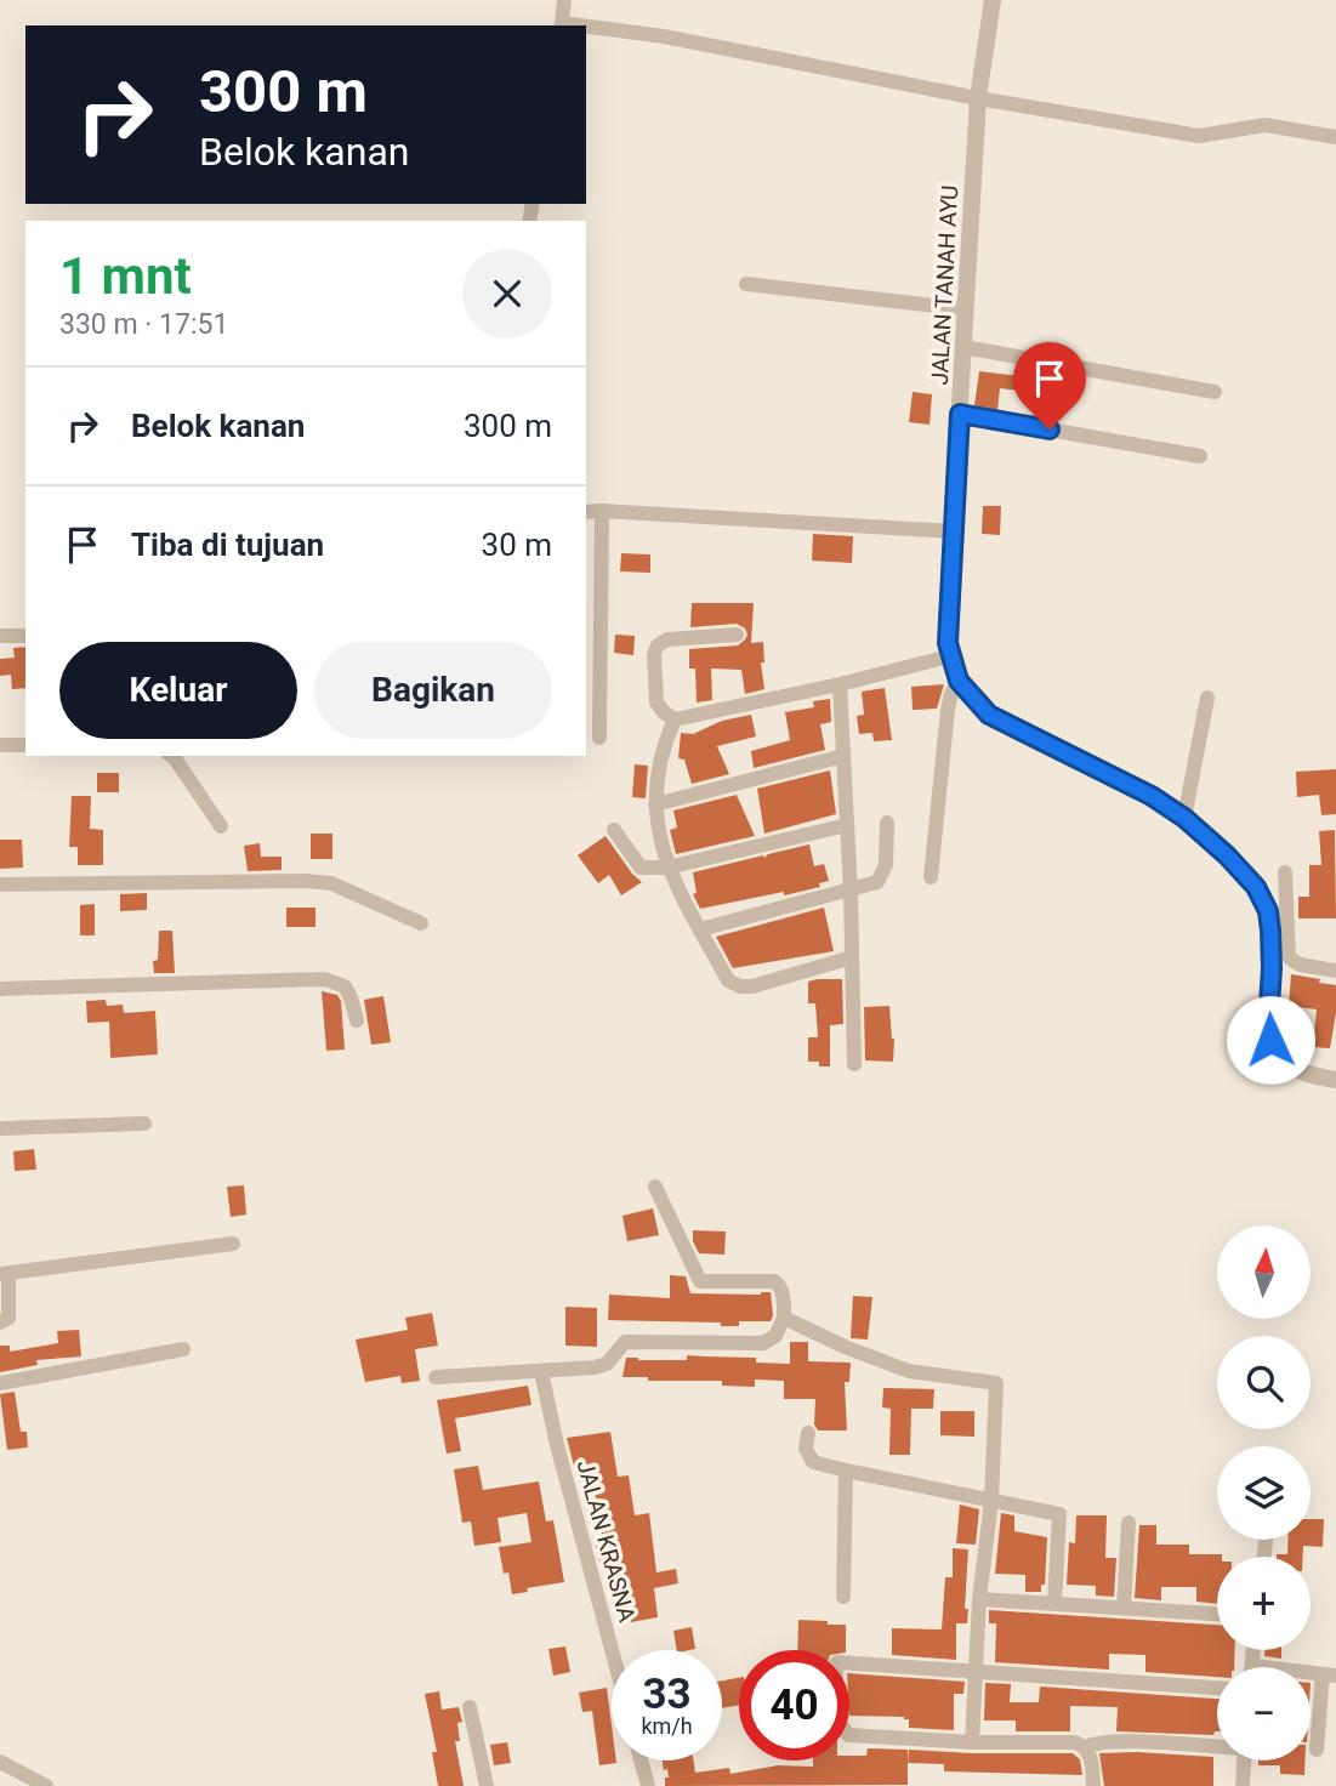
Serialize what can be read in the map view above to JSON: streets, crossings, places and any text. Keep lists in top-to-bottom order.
{
  "streets": {
    "street": ["JALAN TANAH AYU", "JALAN KRASNA"]
  },
  "north": "top",
  "page": {
    "turn": ["300 m", "Belok kanan"],
    "heading": ["1 mnt", "330 m · 17:51"],
    "list": [
      {
        "name": "Belok kanan",
        "value": "300 m"
      },
      {
        "name": "Tiba di tujuan",
        "value": "30 m"
      }
    ],
    "buttons": ["Keluar", "Bagikan"],
    "map_buttons": ["+", "−"],
    "speed": "33 km/h",
    "limit": "40"
  }
}
